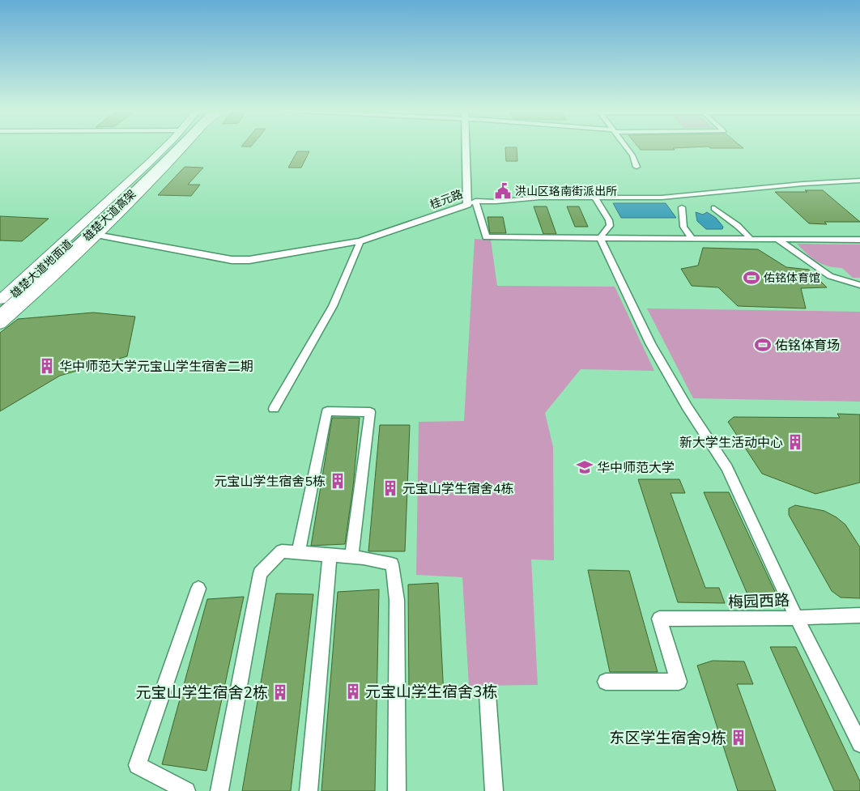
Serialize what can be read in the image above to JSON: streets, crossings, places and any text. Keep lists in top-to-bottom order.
{
  "streets": {
    "highway": ["雄楚大道高架"],
    "main road": ["雄楚大道地面道"],
    "street": ["桂元路", "梅园西路"]
  },
  "crossings": [
    ["桂元路", "雄楚大道地面道"]
  ],
  "places": {
    "public building": ["洪山区珞南街派出所"],
    "sports": ["佑铭体育馆", "佑铭体育场"],
    "building": [
      "华中师范大学元宝山学生宿舍二期",
      "新大学生活动中心",
      "元宝山学生宿舍5栋",
      "元宝山学生宿舍4栋",
      "元宝山学生宿舍3栋",
      "元宝山学生宿舍2栋",
      "东区学生宿舍9栋"
    ],
    "school or university": ["华中师范大学"]
  }
}
